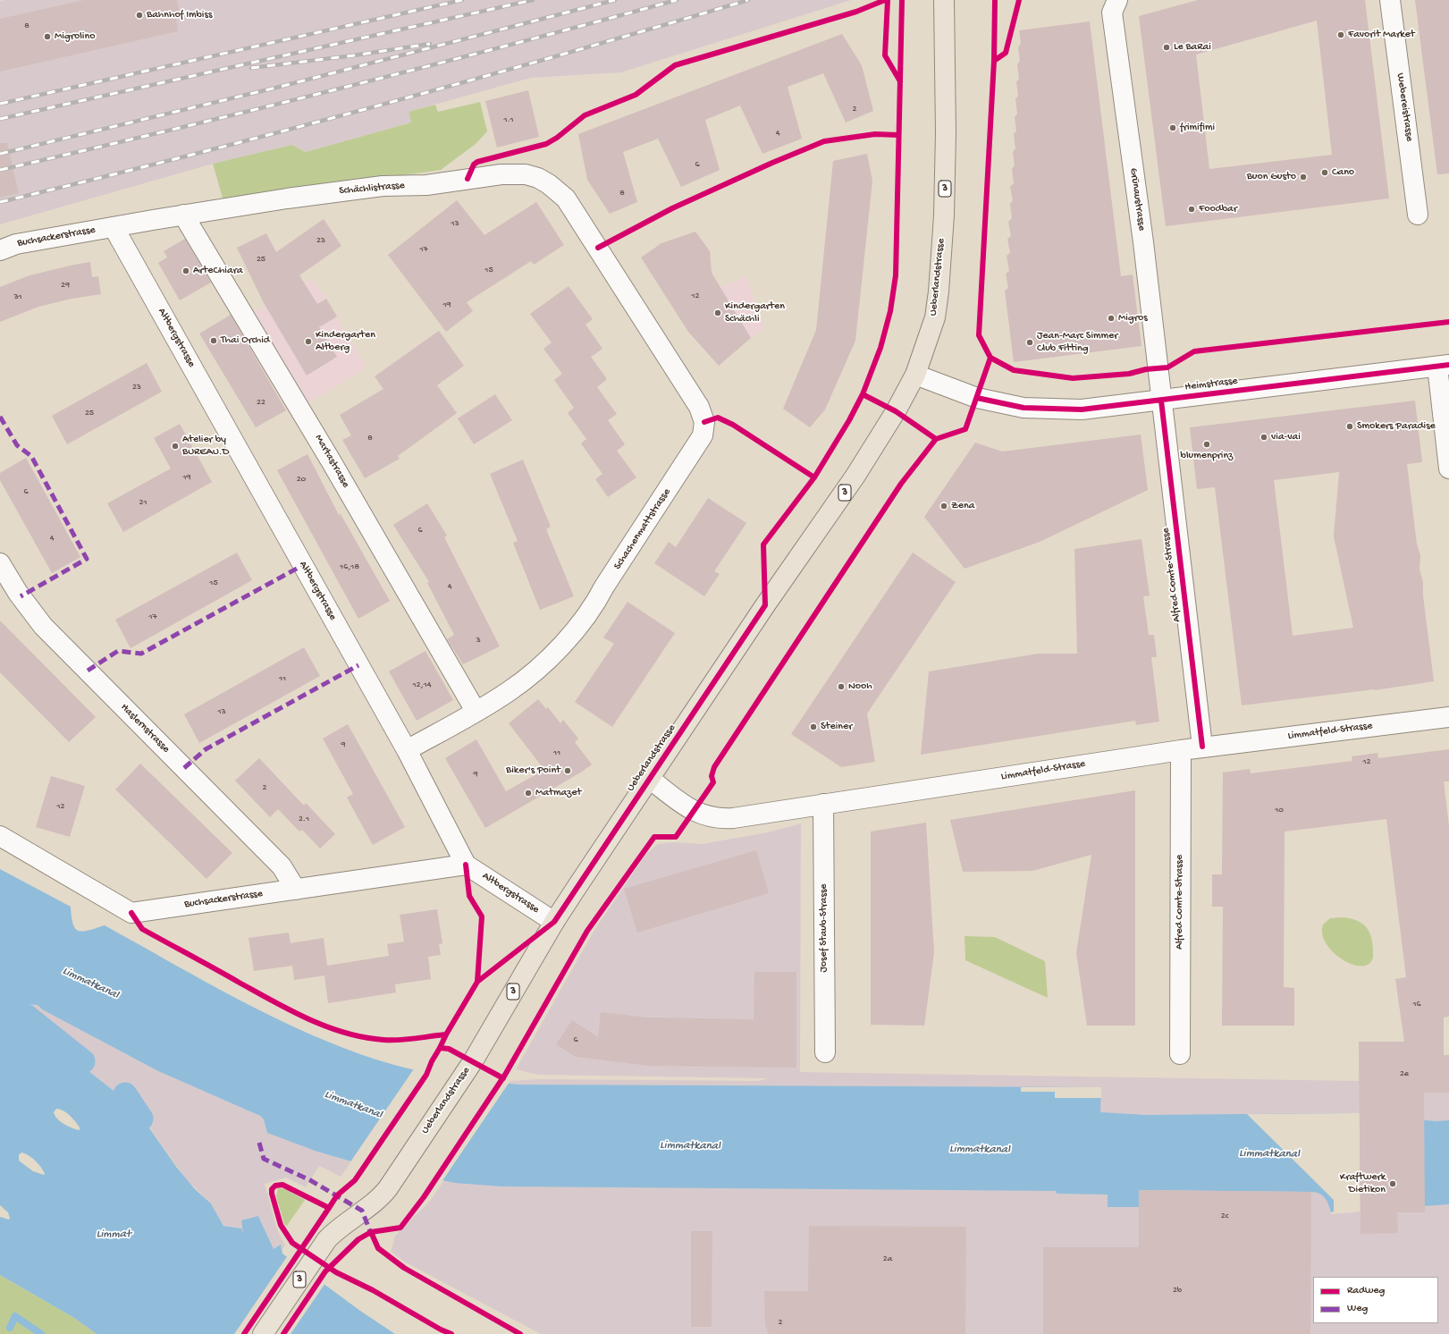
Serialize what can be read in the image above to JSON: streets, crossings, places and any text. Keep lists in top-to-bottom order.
{
  "streets": {
    "main road": ["3", "Ueberlandstrasse"],
    "street": [
      "Webereistrasse",
      "Schächlistrasse",
      "Grünaustrasse",
      "Buchsackerstrasse",
      "Altbergstrasse",
      "Heimstrasse",
      "Martastrasse",
      "Schachenmattstrasse",
      "Alfred Comte-Strasse",
      "Haslernstrasse",
      "Limmatfeld-Strasse",
      "Josef Staub-Strasse"
    ]
  },
  "crossings": [
    ["Schächlistrasse", "Buchsackerstrasse"],
    ["Schächlistrasse", "Altbergstrasse"],
    ["Schächlistrasse", "Martastrasse"],
    ["Schächlistrasse", "Schachenmattstrasse"],
    ["Grünaustrasse", "Heimstrasse"],
    ["Grünaustrasse", "Alfred Comte-Strasse"],
    ["Buchsackerstrasse", "Altbergstrasse"],
    ["Buchsackerstrasse", "Haslernstrasse"],
    ["Ueberlandstrasse", "Altbergstrasse"],
    ["Ueberlandstrasse", "Heimstrasse"],
    ["Ueberlandstrasse", "Limmatfeld-Strasse"],
    ["Altbergstrasse", "Schachenmattstrasse"],
    ["Heimstrasse", "Alfred Comte-Strasse"],
    ["Martastrasse", "Schachenmattstrasse"],
    ["Alfred Comte-Strasse", "Limmatfeld-Strasse"],
    ["Limmatfeld-Strasse", "Josef Staub-Strasse"]
  ],
  "water": ["Limmatkanal", "Limmat"],
  "places": [
    "Bahnhof Imbiss",
    "Favorit Market",
    "Migrolino",
    "Le BaRai",
    "frimifimi",
    "Cano",
    "Buon Gusto",
    "Foodbar",
    "ArteChiara",
    "Kindergarten Schächli",
    "Migros",
    "Thai Orchid",
    "Kindergarten Altberg",
    "Jean-Marc Simmer Club Fitting",
    "Smokers Paradise",
    "via-vai",
    "blumenprinz",
    "Atelier by BUREAU.D",
    "Zena",
    "Nooh",
    "Steiner",
    "Biker's Point",
    "Matmazet",
    "Kraftwerk Dietikon"
  ],
  "house_numbers": [
    "8",
    "2",
    "1.1",
    "4",
    "6",
    "8",
    "13",
    "23",
    "17",
    "25",
    "15",
    "29",
    "12",
    "31",
    "19",
    "23",
    "22",
    "25",
    "8",
    "19",
    "20",
    "6",
    "21",
    "6",
    "4",
    "16,18",
    "15",
    "4",
    "17",
    "3",
    "11",
    "12,14",
    "13",
    "9",
    "11",
    "12",
    "9",
    "2",
    "12",
    "10",
    "2.1",
    "16",
    "6",
    "2e",
    "2c",
    "2a",
    "2b",
    "2"
  ],
  "legend": ["Radweg", "Weg"]
}
